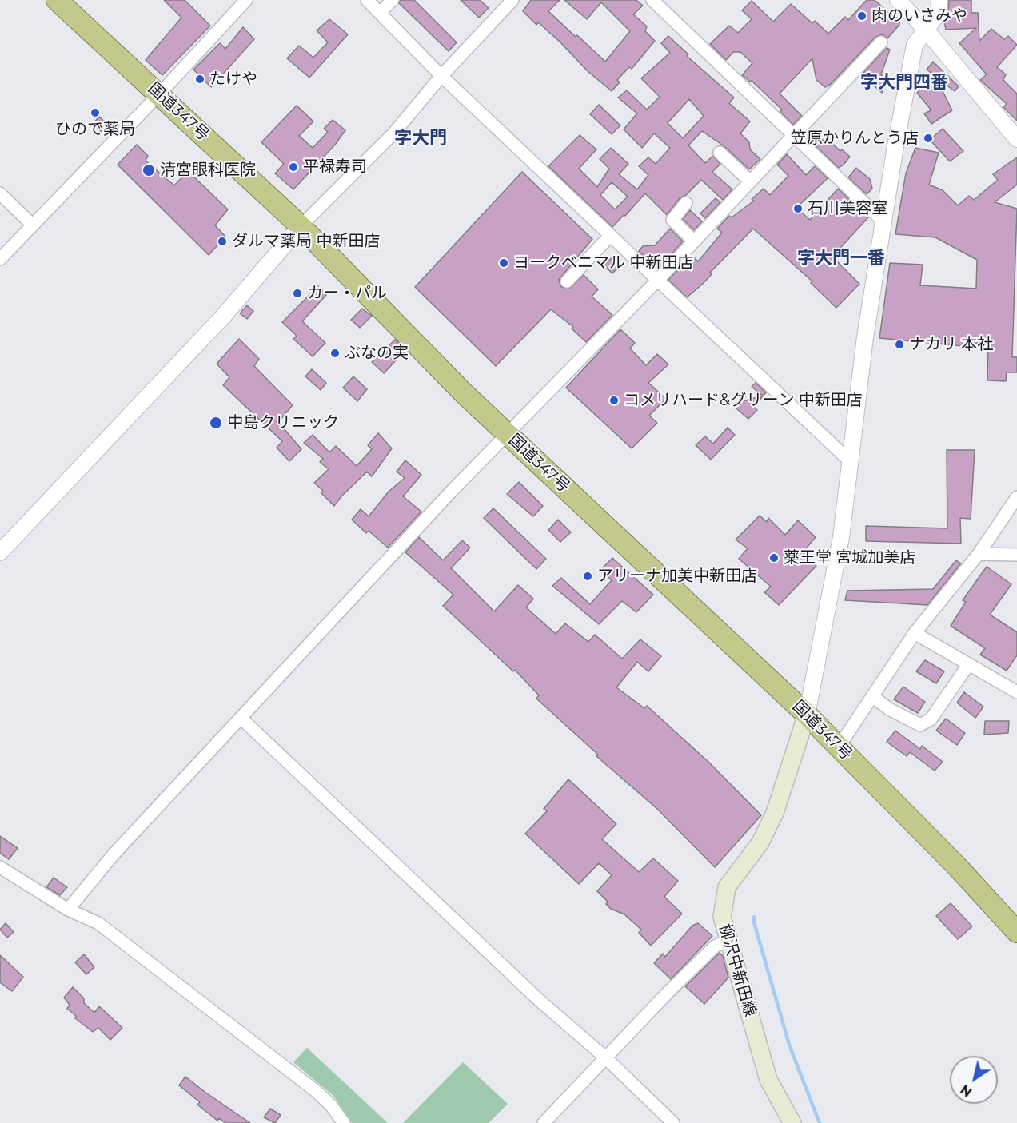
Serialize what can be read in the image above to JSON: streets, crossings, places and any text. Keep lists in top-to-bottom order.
{
  "streets": {
    "highway": ["国道347号"],
    "main road": ["柳沢中新田線"]
  },
  "crossings": [
    ["国道347号", "柳沢中新田線"]
  ],
  "districts": ["字大門四番", "字大門", "字大門一番"],
  "places": [
    "肉のいさみや",
    "たけや",
    "ひので薬局",
    "笠原かりんとう店",
    "平禄寿司",
    "清宮眼科医院",
    "石川美容室",
    "ダルマ薬局 中新田店",
    "ヨークベニマル 中新田店",
    "カー・パル",
    "ナカリ 本社",
    "ぶなの実",
    "コメリハード&グリーン 中新田店",
    "中島クリニック",
    "薬王堂 宮城加美店",
    "アリーナ加美中新田店"
  ],
  "north": "bottom left"
}
